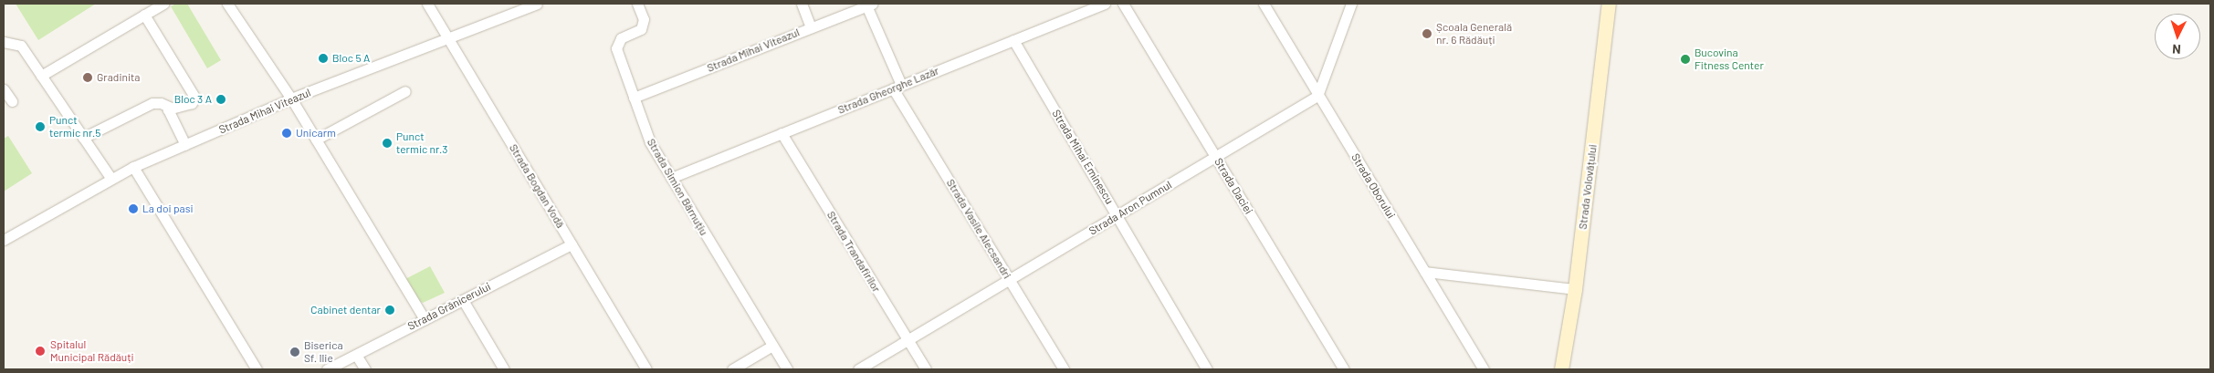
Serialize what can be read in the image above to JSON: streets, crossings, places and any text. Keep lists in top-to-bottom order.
{
  "streets": {
    "main road": ["Strada Volovățului"],
    "street": [
      "Strada Mihai Viteazul",
      "Strada Gheorghe Lazăr",
      "Strada Mihai Eminescu",
      "Strada Bogdan Vodă",
      "Strada Daciei",
      "Strada Oborului",
      "Strada Simion Bărnuțiu",
      "Strada Aron Pumnul",
      "Strada Vasile Alecsandri",
      "Strada Trandafirilor",
      "Strada Grănicerului"
    ]
  },
  "crossings": [
    ["Strada Mihai Viteazul", "Strada Bogdan Vodă"],
    ["Strada Mihai Viteazul", "Strada Simion Bărnuțiu"],
    ["Strada Mihai Viteazul", "Strada Vasile Alecsandri"],
    ["Strada Gheorghe Lazăr", "Strada Mihai Eminescu"],
    ["Strada Gheorghe Lazăr", "Strada Simion Bărnuțiu"],
    ["Strada Gheorghe Lazăr", "Strada Vasile Alecsandri"],
    ["Strada Gheorghe Lazăr", "Strada Trandafirilor"],
    ["Strada Mihai Eminescu", "Strada Aron Pumnul"],
    ["Strada Bogdan Vodă", "Strada Grănicerului"],
    ["Strada Daciei", "Strada Aron Pumnul"],
    ["Strada Oborului", "Strada Aron Pumnul"],
    ["Strada Aron Pumnul", "Strada Vasile Alecsandri"],
    ["Strada Aron Pumnul", "Strada Trandafirilor"]
  ],
  "places": [
    "Școala Generală nr. 6 Rădăuți",
    "Bloc 5 A",
    "Bucovina Fitness Center",
    "Gradinita",
    "Bloc 3 A",
    "Punct termic nr.5",
    "Unicarm",
    "Punct termic nr.3",
    "La doi pasi",
    "Cabinet dentar",
    "Spitalul Municipal Rădăuți",
    "Biserica Sf. Ilie"
  ],
  "north": "bottom"
}
